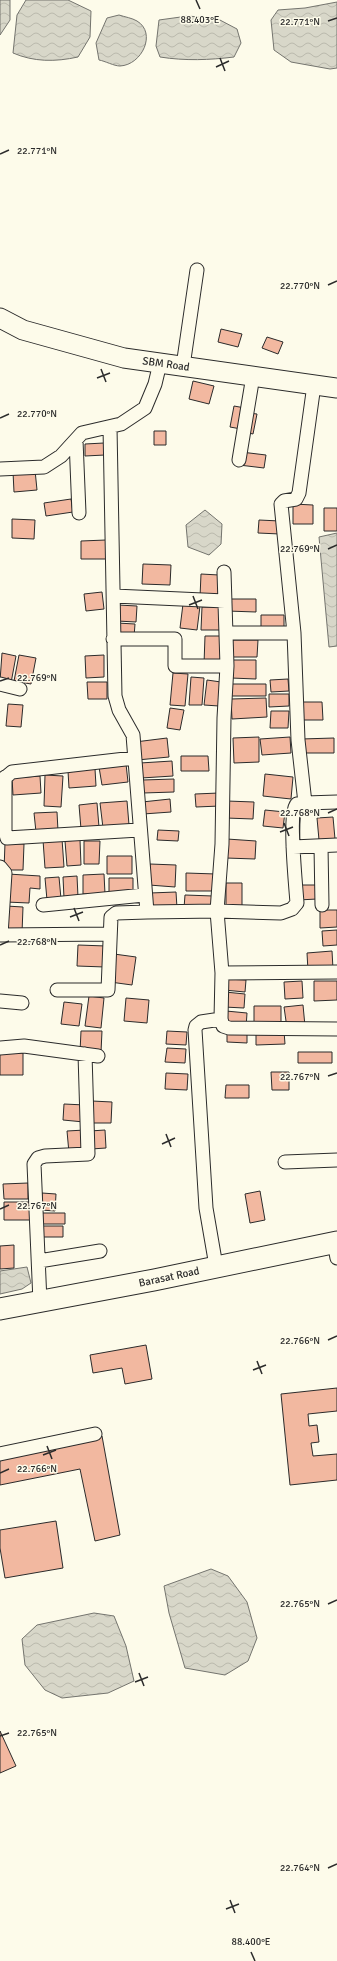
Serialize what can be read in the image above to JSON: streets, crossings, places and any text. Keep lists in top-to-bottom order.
{
  "streets": {
    "main road": ["Barasat Road"],
    "street": ["SBM Road"]
  },
  "coordinates": [
    "88.403°E",
    "22.771°N",
    "22.770°N",
    "22.769°N",
    "22.768°N",
    "22.767°N",
    "22.766°N",
    "22.765°N",
    "22.764°N",
    "88.400°E"
  ]
}
